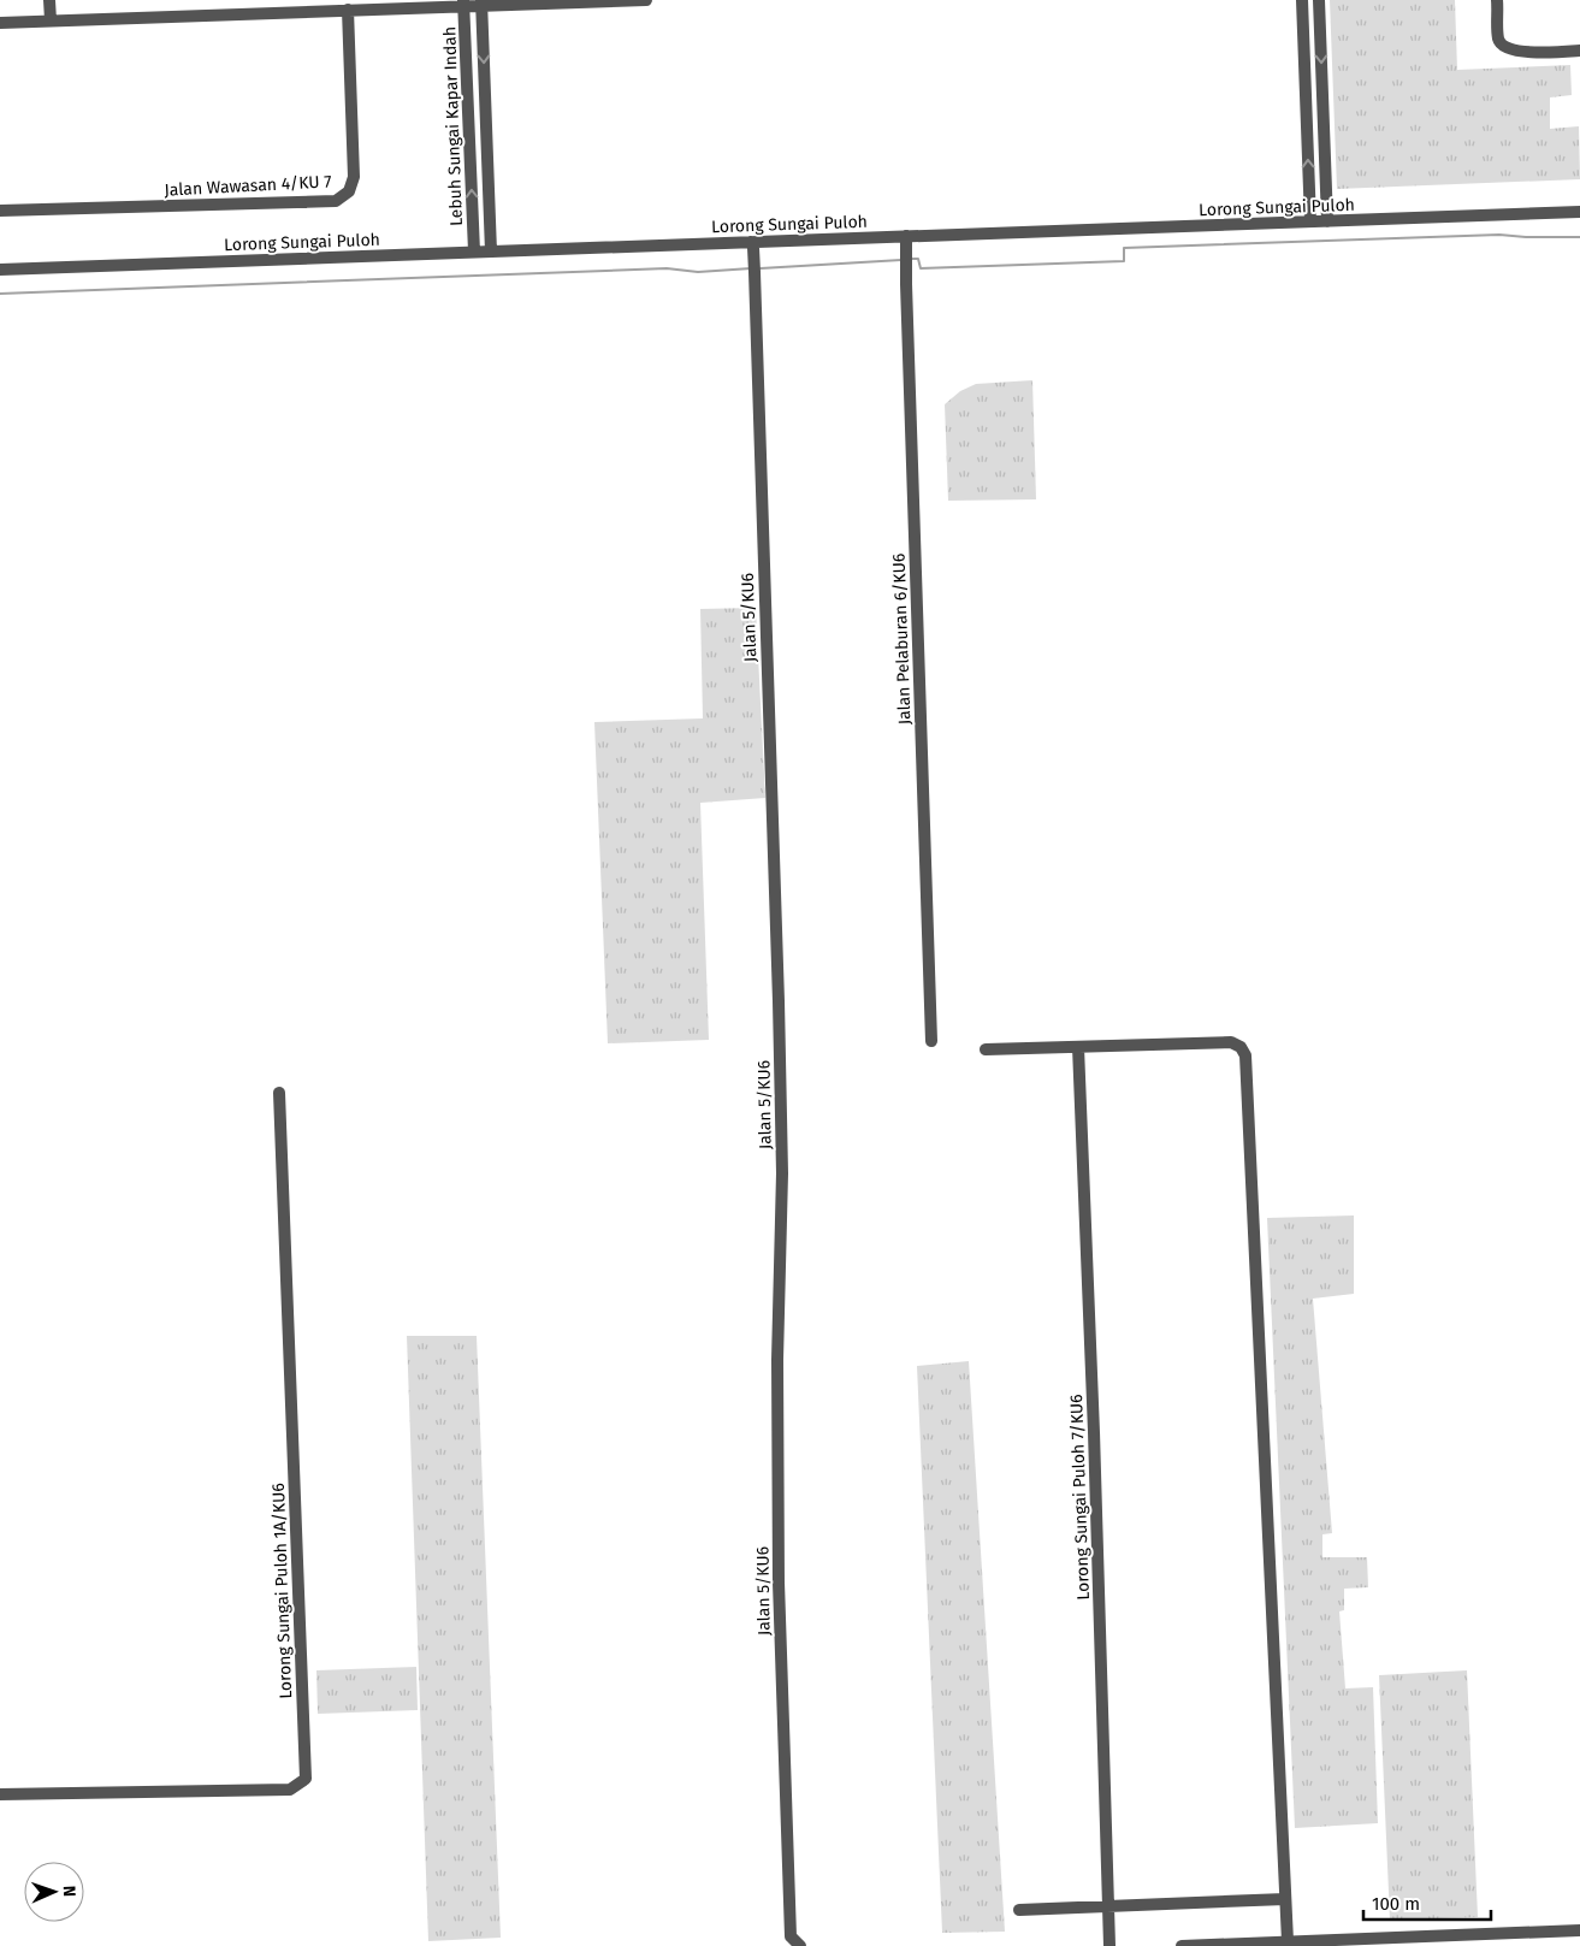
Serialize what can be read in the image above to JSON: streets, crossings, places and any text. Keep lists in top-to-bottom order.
{
  "streets": {
    "street": [
      "Lebuh Sungai Kapar Indah",
      "Jalan Wawasan 4/KU 7",
      "Lorong Sungai Puloh",
      "Jalan 5/KU6",
      "Jalan Pelaburan 6/KU6",
      "Lorong Sungai Puloh 7/KU6",
      "Lorong Sungai Puloh 1A/KU6"
    ]
  },
  "crossings": [
    ["Lebuh Sungai Kapar Indah", "Lorong Sungai Puloh"],
    ["Lorong Sungai Puloh", "Jalan 5/KU6"],
    ["Lorong Sungai Puloh", "Jalan Pelaburan 6/KU6"]
  ],
  "scale_bar": "100 m",
  "north": "right"
}
